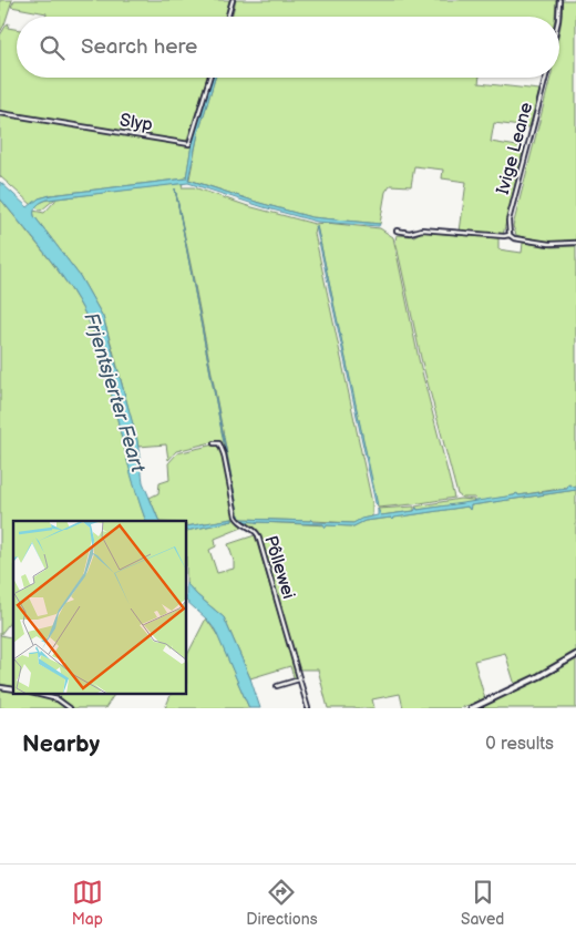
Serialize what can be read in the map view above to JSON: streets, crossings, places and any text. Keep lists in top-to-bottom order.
{
  "streets": {
    "street": ["Slyp", "Ivige Leane", "Pôllewei"]
  },
  "water": ["Frjentsjerter Feart"],
  "page": {
    "search": "Search here",
    "heading": ["Nearby", "0 results"],
    "nav": ["Map", "Directions", "Saved"]
  }
}
